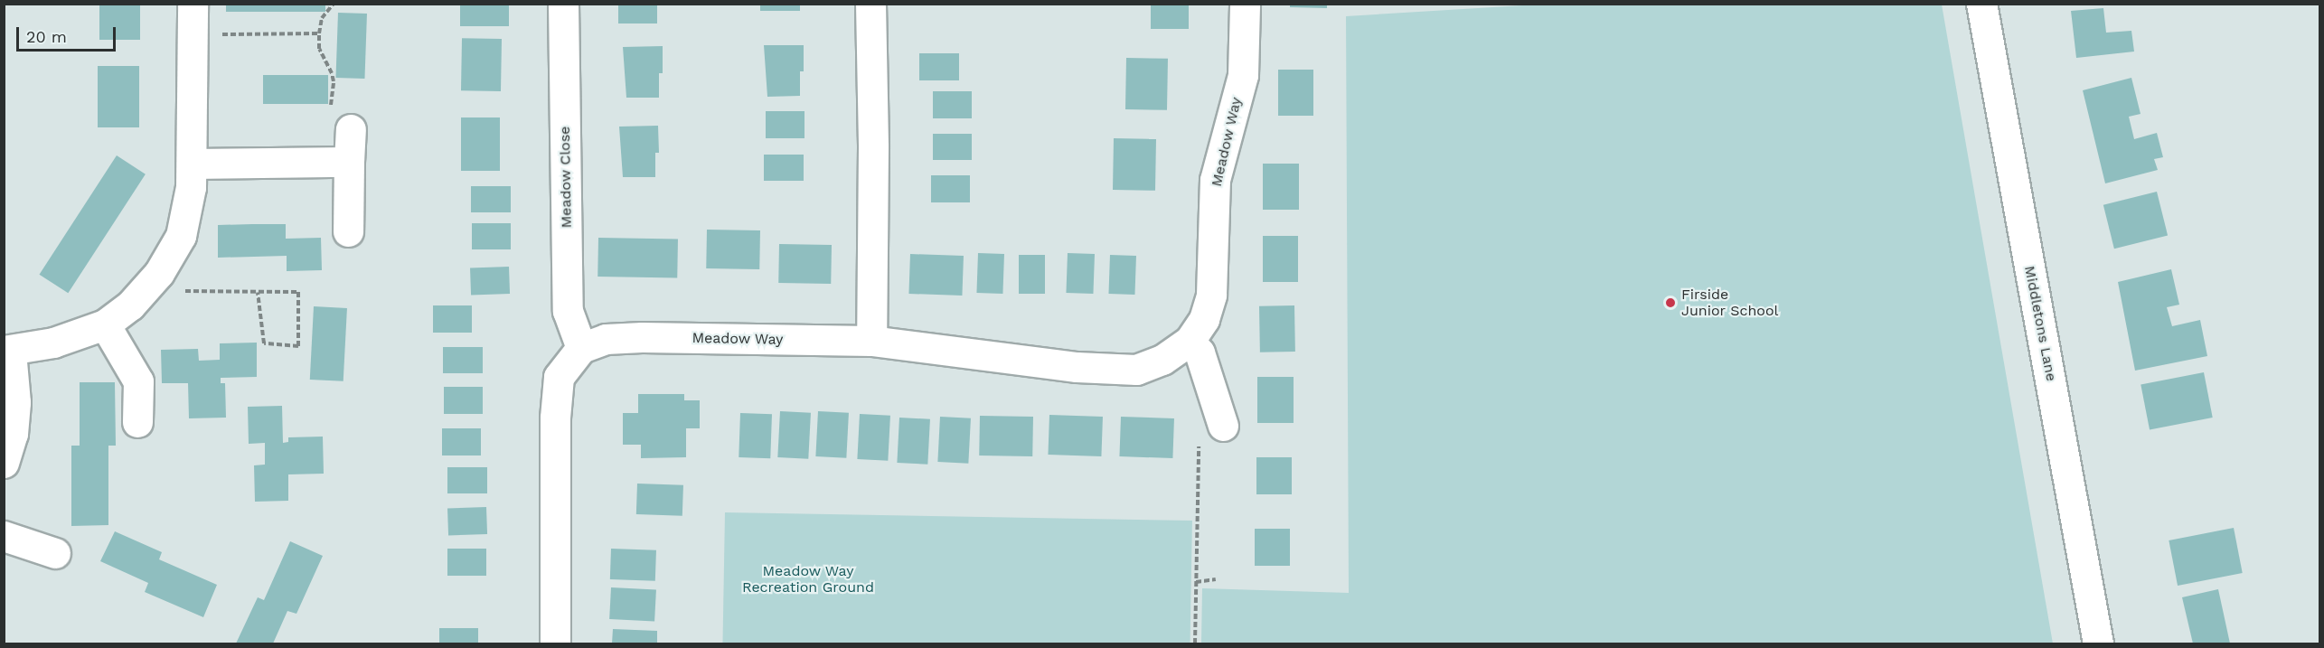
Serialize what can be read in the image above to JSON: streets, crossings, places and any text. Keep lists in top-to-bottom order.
{
  "streets": {
    "street": ["Meadow Way", "Meadow Close", "Middletons Lane"]
  },
  "crossings": [
    ["Meadow Way", "Meadow Close"]
  ],
  "parks": ["Meadow Way Recreation Ground"],
  "places": ["Firside Junior School"],
  "scale_bar": "20 m"
}
